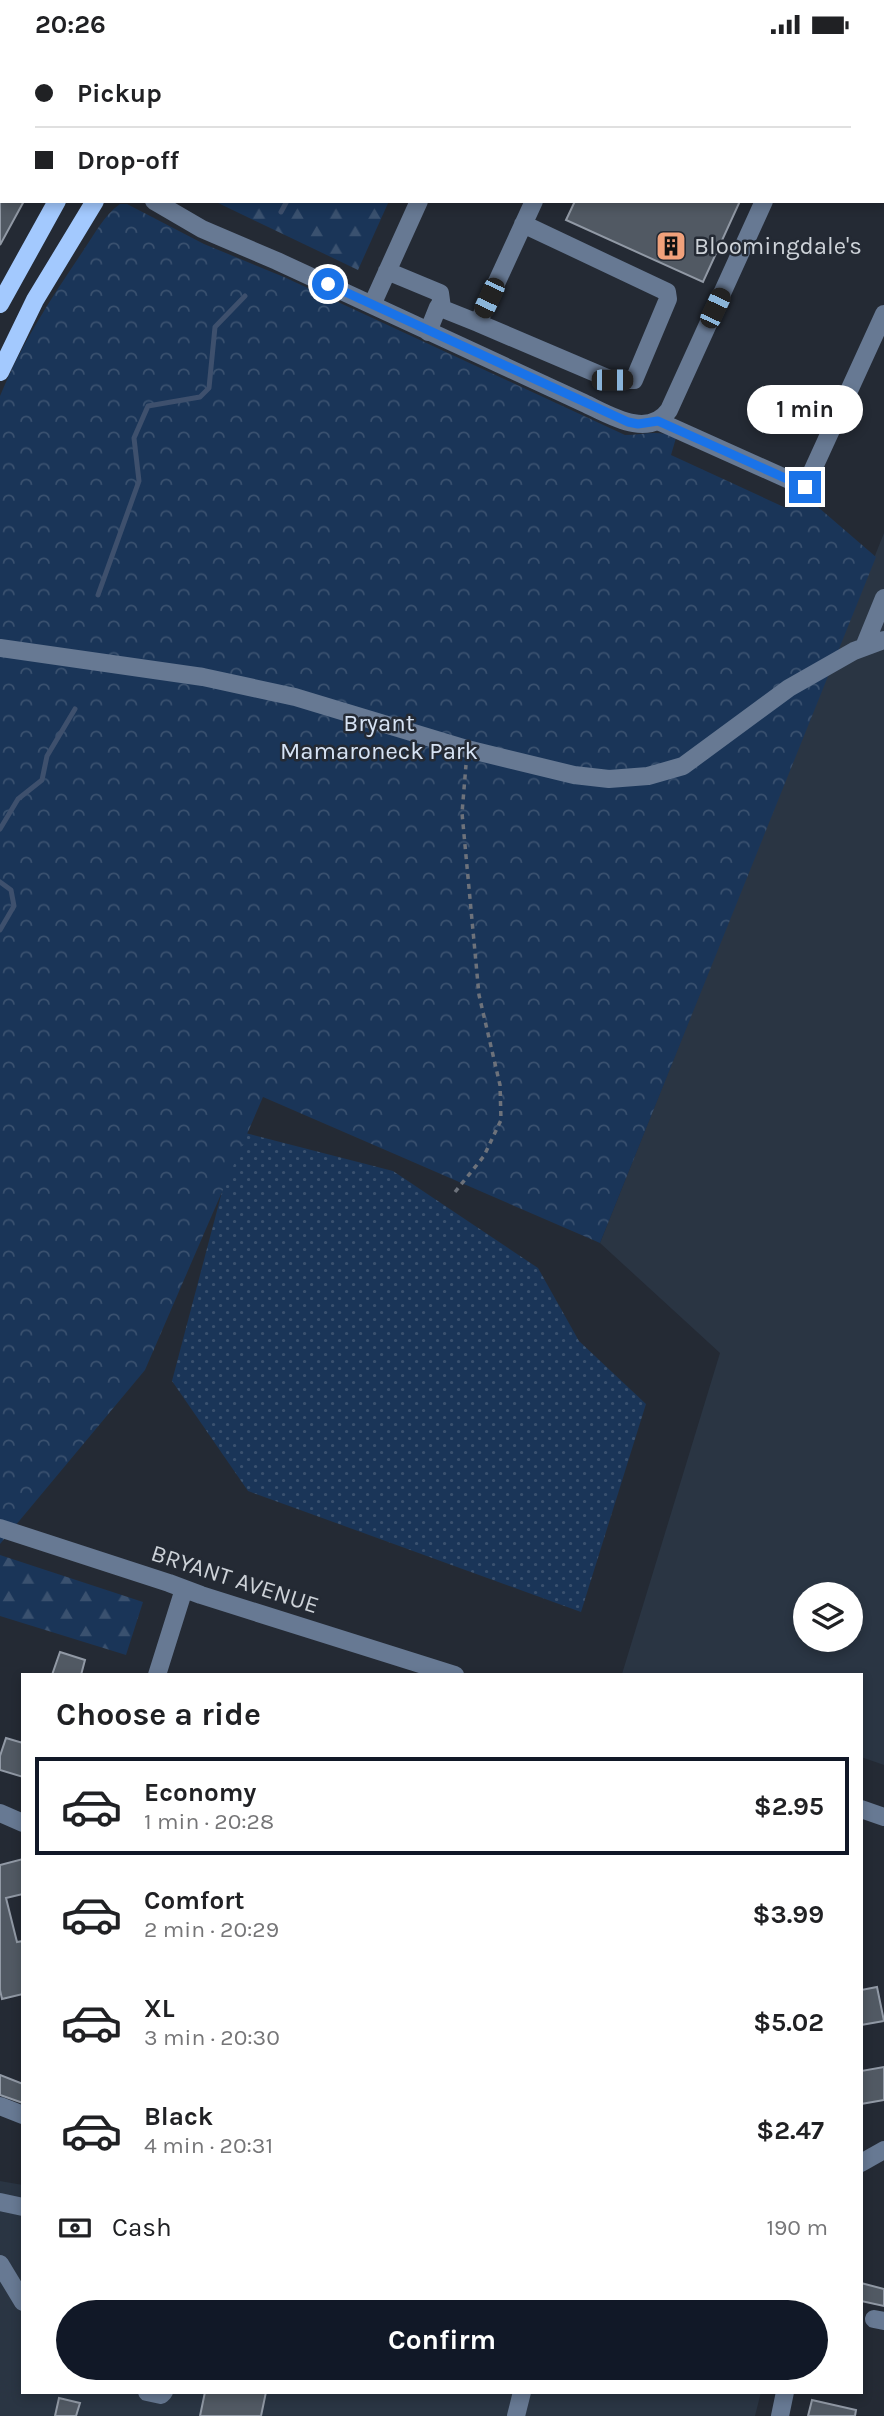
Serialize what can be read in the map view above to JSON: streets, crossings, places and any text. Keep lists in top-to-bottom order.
{
  "streets": {
    "street": ["BRYANT AVENUE"]
  },
  "parks": ["Bryant Mamaroneck Park"],
  "places": {
    "building": ["Bloomingdale's"]
  },
  "page": {
    "status": "20:26",
    "banner": ["Pickup", "Drop-off"],
    "bubble": "1 min",
    "heading": "Choose a ride",
    "list": [
      {
        "name": "Economy",
        "note": "1 min · 20:28",
        "value": "$2.95"
      },
      {
        "name": "Comfort",
        "note": "2 min · 20:29",
        "value": "$3.99"
      },
      {
        "name": "XL",
        "note": "3 min · 20:30",
        "value": "$5.02"
      },
      {
        "name": "Black",
        "note": "4 min · 20:31",
        "value": "$2.47"
      }
    ],
    "pay": ["Cash", "190 m"],
    "buttons": "Confirm"
  }
}
